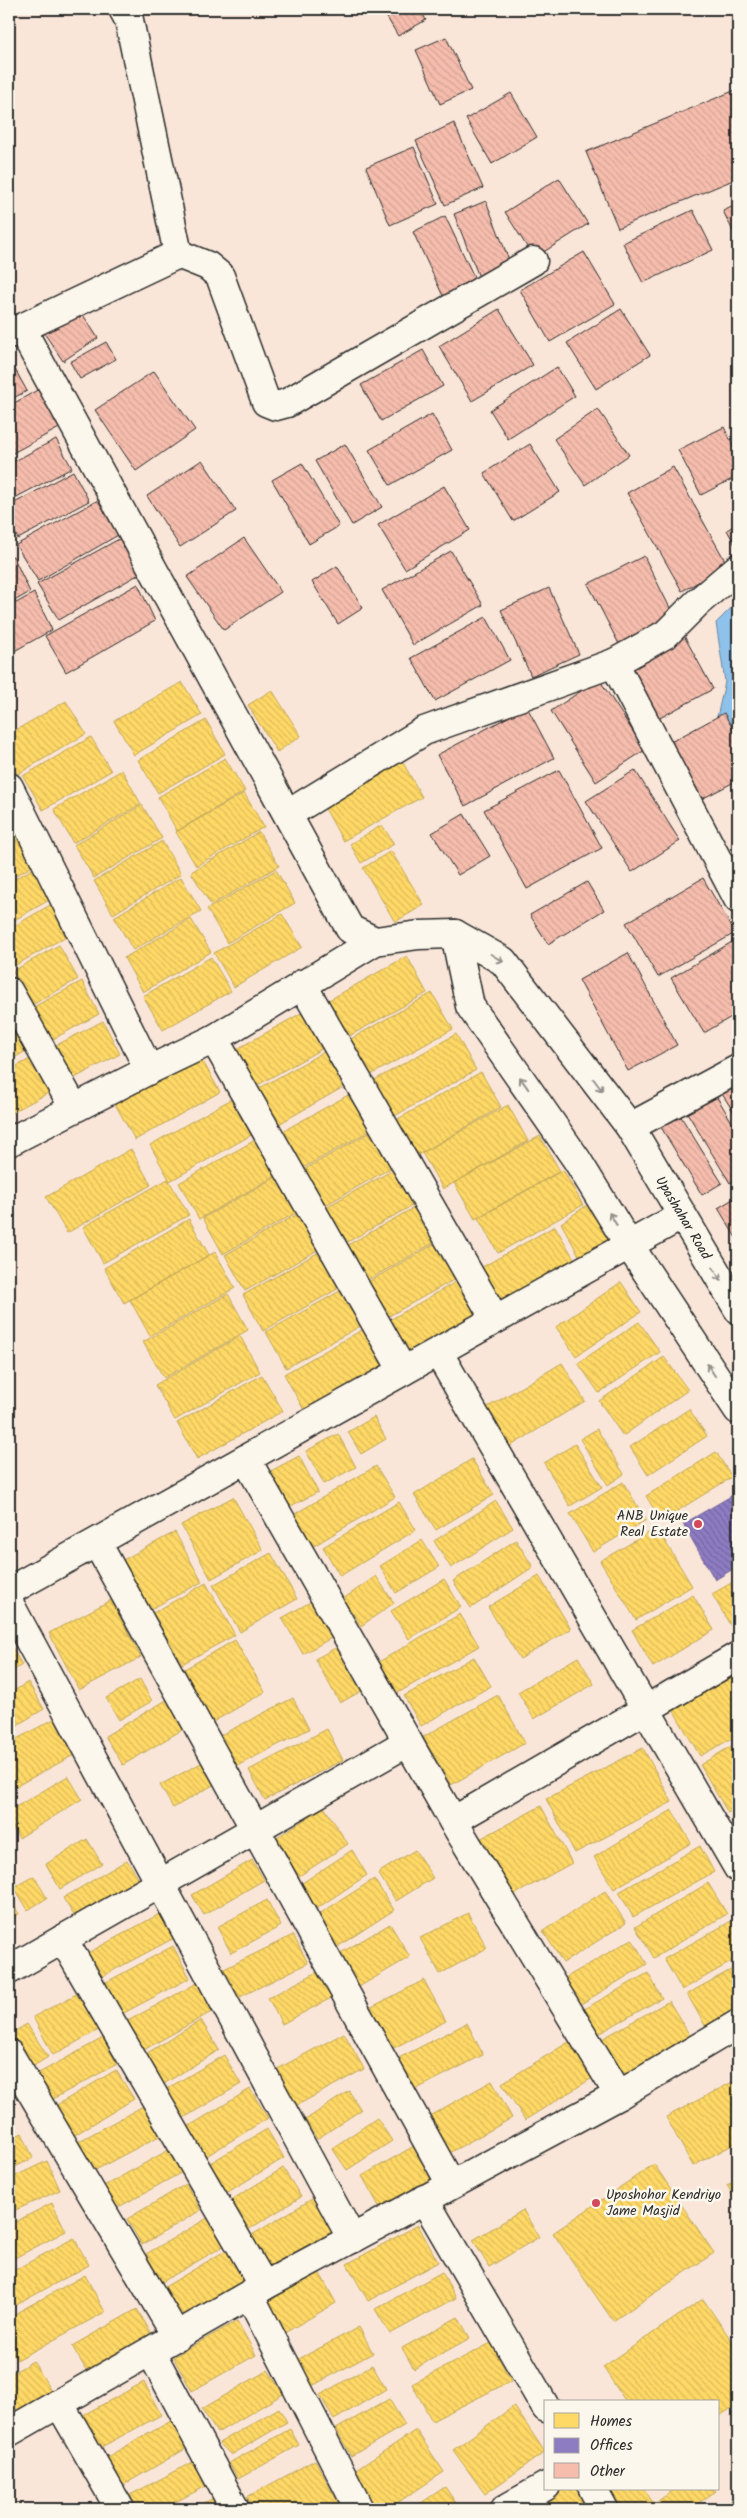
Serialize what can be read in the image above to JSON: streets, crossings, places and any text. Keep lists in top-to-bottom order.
{
  "streets": {
    "street": ["Upashahar Road"]
  },
  "places": ["ANB Unique Real Estate", "Uposhohor Kendriyo Jame Masjid"],
  "legend": ["Homes", "Offices", "Other"]
}
